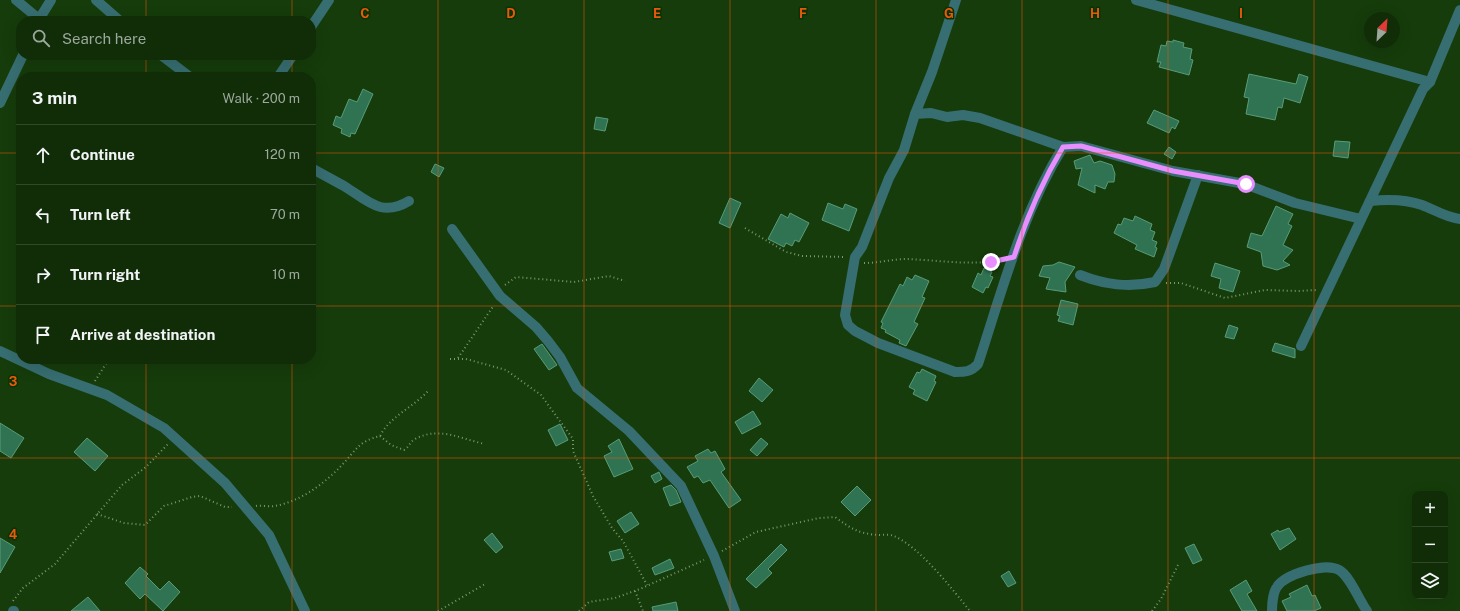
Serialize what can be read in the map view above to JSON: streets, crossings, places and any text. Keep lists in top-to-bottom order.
{
  "north": "top right",
  "page": {
    "search": "Search here",
    "heading": ["3 min", "Walk · 200 m"],
    "list": [
      ["Continue", "120 m"],
      ["Turn left", "70 m"],
      ["Turn right", "10 m"],
      "Arrive at destination"
    ],
    "map_buttons": ["+", "−"]
  },
  "grid": {
    "columns": [
      "C",
      "D",
      "E",
      "F",
      "G",
      "H",
      "I"
    ],
    "rows": ["3", "4"]
  }
}
